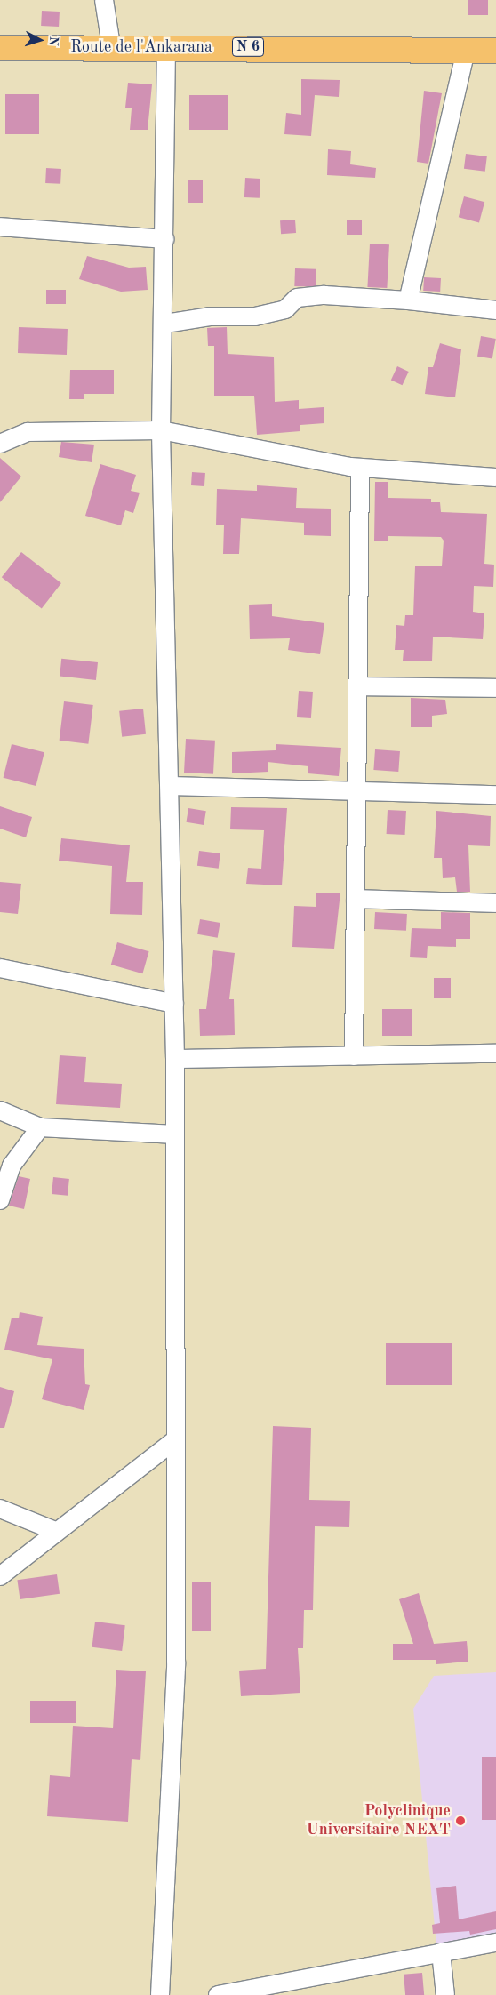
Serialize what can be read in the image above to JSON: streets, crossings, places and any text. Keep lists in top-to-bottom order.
{
  "streets": {
    "main road": ["Route de l'Ankarana", "N 6"]
  },
  "places": ["Polyclinique Universitaire NEXT"],
  "north": "right"
}
